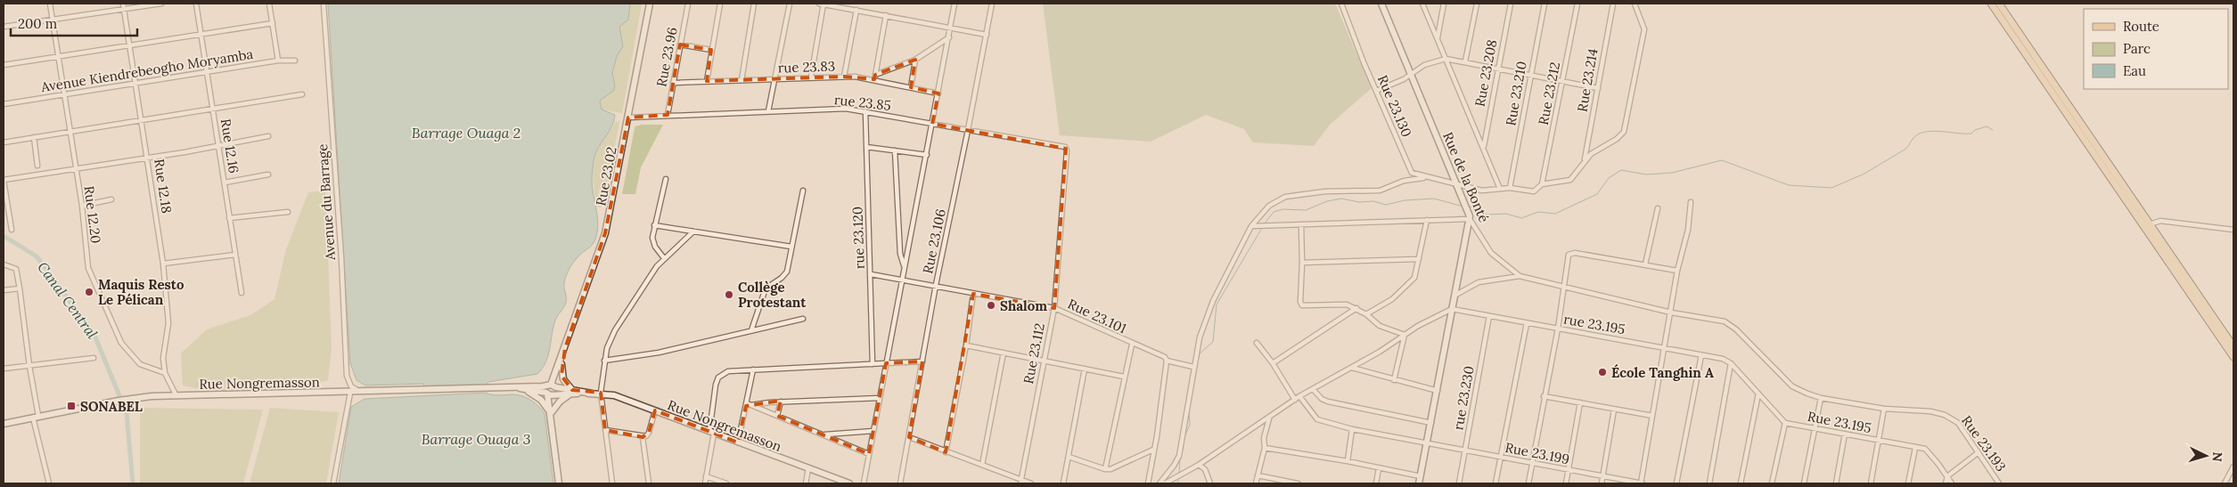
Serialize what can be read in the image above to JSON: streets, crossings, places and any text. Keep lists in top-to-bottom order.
{
  "streets": {
    "street": [
      "Rue 23.96",
      "rue 23.83",
      "Avenue Kiendrebeogho Moryamba",
      "Rue 23.208",
      "Rue 23.214",
      "Rue 23.210",
      "Rue 23.212",
      "rue 23.85",
      "Rue 23.130",
      "Rue 12.16",
      "Rue 23.02",
      "Rue de la Bonté",
      "Rue 12.18",
      "Avenue du Barrage",
      "Rue 12.20",
      "rue 23.120",
      "Rue 23.106",
      "Rue 23.101",
      "rue 23.195",
      "Rue 23.112",
      "Rue Nongremasson",
      "rue 23.230",
      "Rue 23.195",
      "Rue 23.193",
      "Rue 23.199"
    ]
  },
  "crossings": [
    ["Rue 23.96", "rue 23.83"],
    ["Rue 23.96", "rue 23.85"],
    ["Avenue Kiendrebeogho Moryamba", "Rue 12.16"],
    ["Avenue Kiendrebeogho Moryamba", "Rue 12.18"],
    ["Avenue Kiendrebeogho Moryamba", "Rue 12.20"],
    ["Rue 23.214", "Rue 23.130"],
    ["Rue 23.210", "Rue 23.130"],
    ["Rue 23.212", "Rue 23.130"],
    ["rue 23.85", "Rue 23.02"],
    ["rue 23.85", "rue 23.120"],
    ["rue 23.85", "Rue 23.106"],
    ["rue 23.85", "Rue 23.112"],
    ["Rue 23.130", "Rue de la Bonté"],
    ["Rue 23.02", "Rue Nongremasson"],
    ["Rue de la Bonté", "Rue 23.193"],
    ["Rue 12.18", "Rue 12.20"],
    ["Avenue du Barrage", "Rue Nongremasson"],
    ["rue 23.120", "Rue 23.101"],
    ["Rue 23.106", "Rue 23.101"],
    ["Rue 23.101", "Rue 23.112"],
    ["rue 23.195", "rue 23.230"],
    ["rue 23.230", "Rue 23.199"]
  ],
  "water": ["Barrage Ouaga 2", "Canal Central", "Barrage Ouaga 3"],
  "places": {
    "other": [
      "Maquis Resto Le Pélican",
      "Collège Protestant",
      "Shalom",
      "École Tanghin A"
    ],
    "transit": ["SONABEL"]
  },
  "legend": ["Route", "Parc", "Eau"],
  "scale_bar": "200 m",
  "north": "right"
}
